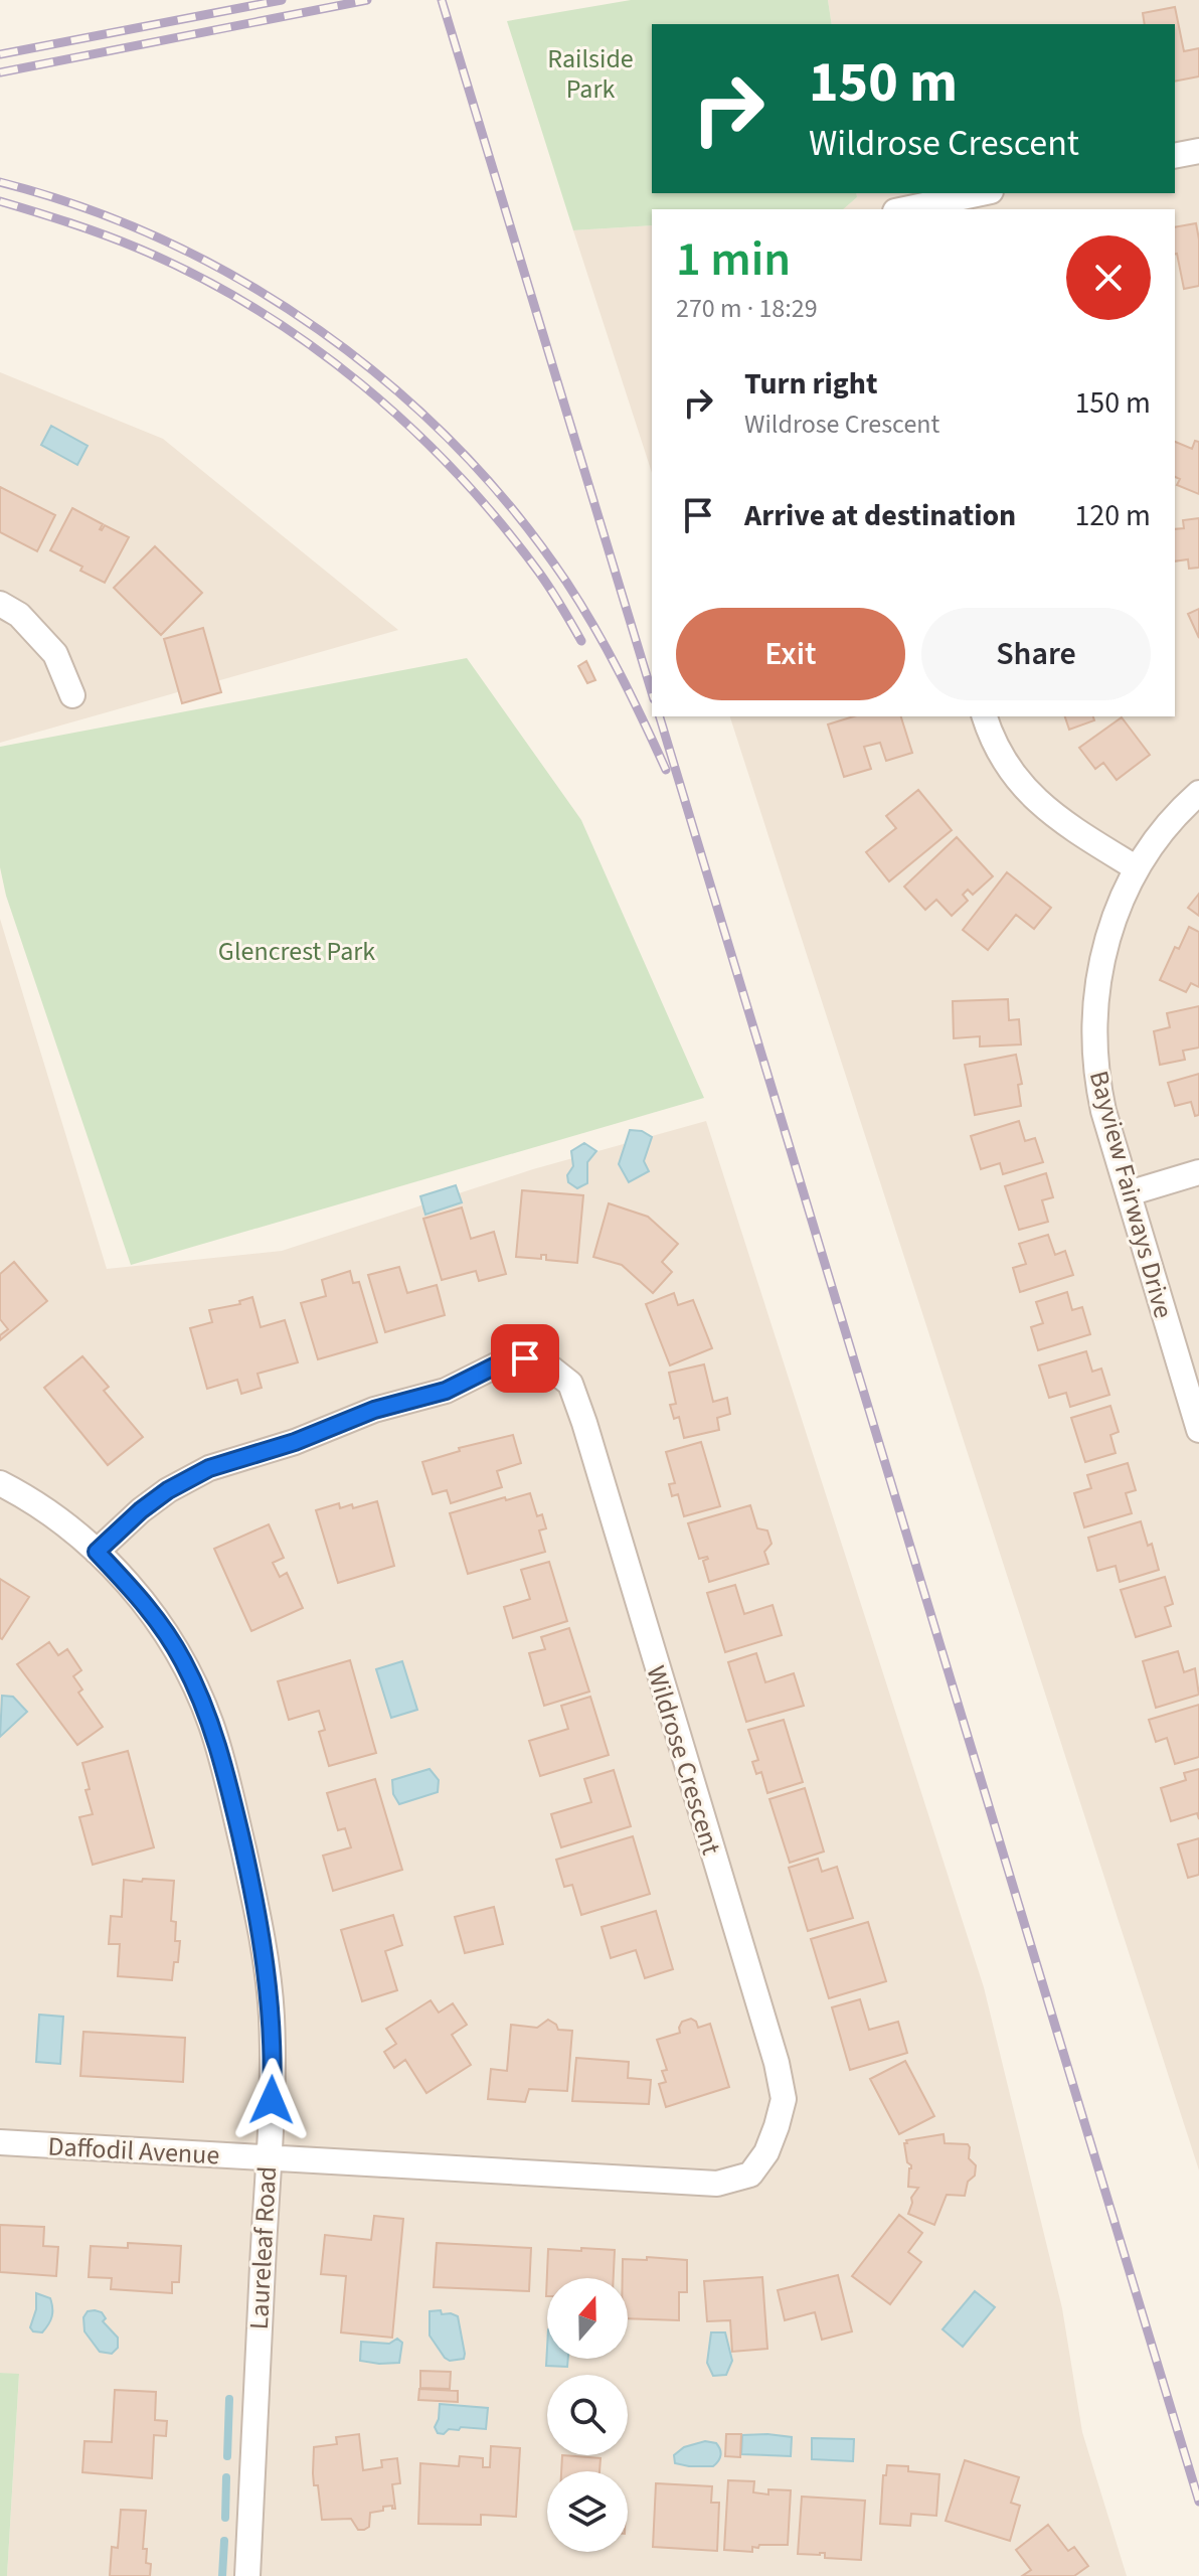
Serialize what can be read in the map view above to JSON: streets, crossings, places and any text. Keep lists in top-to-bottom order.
{
  "streets": {
    "street": [
      "Bayview Fairways Drive",
      "Wildrose Crescent",
      "Daffodil Avenue",
      "Laureleaf Road"
    ]
  },
  "crossings": [
    ["Wildrose Crescent", "Daffodil Avenue"],
    ["Wildrose Crescent", "Laureleaf Road"],
    ["Daffodil Avenue", "Laureleaf Road"]
  ],
  "parks": ["Railside Park", "Glencrest Park"],
  "north": "top",
  "page": {
    "turn": ["150 m", "Wildrose Crescent"],
    "heading": ["1 min", "270 m · 18:29"],
    "list": [
      {
        "name": "Turn right",
        "note": "Wildrose Crescent",
        "value": "150 m"
      },
      {
        "name": "Arrive at destination",
        "value": "120 m"
      }
    ],
    "buttons": ["Exit", "Share"]
  }
}
